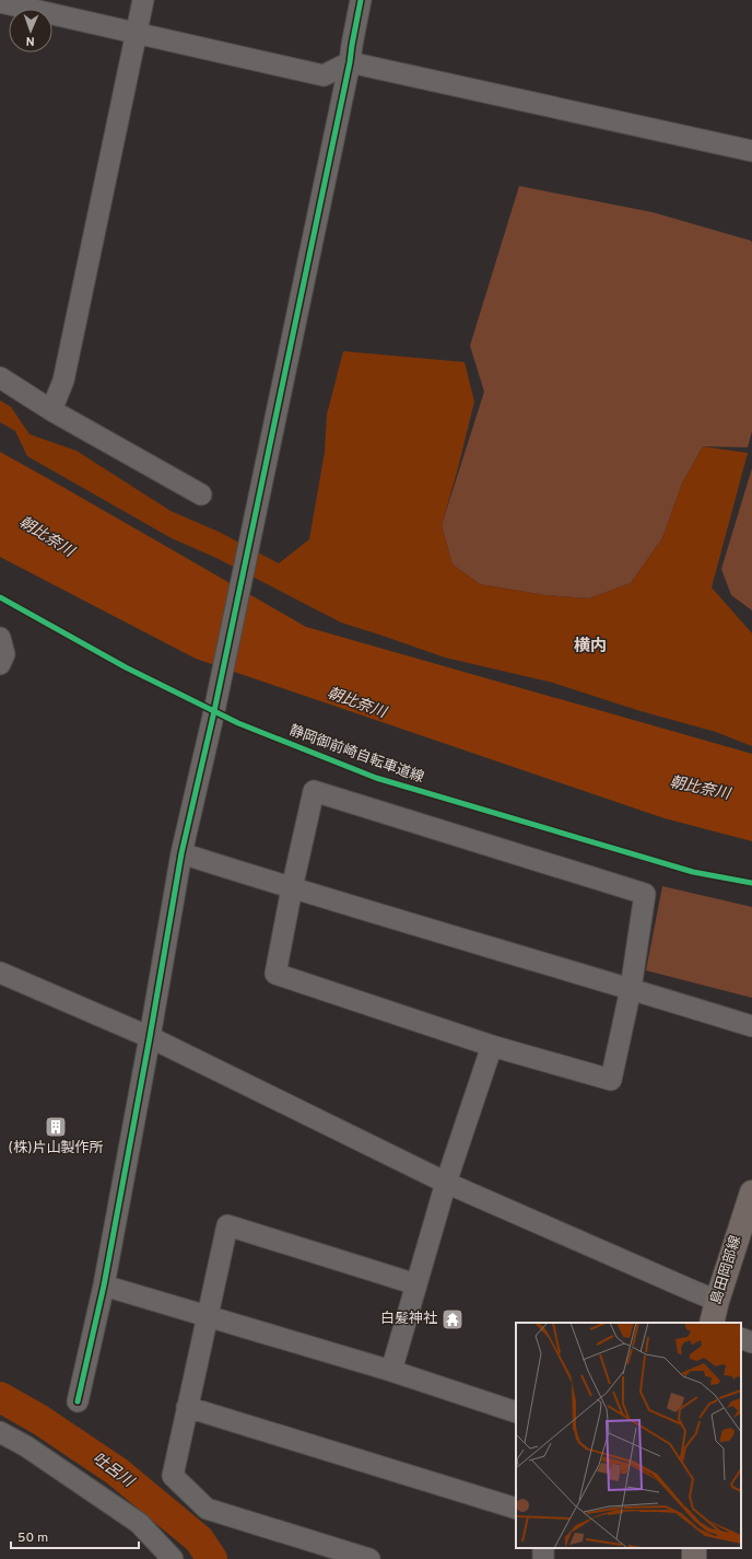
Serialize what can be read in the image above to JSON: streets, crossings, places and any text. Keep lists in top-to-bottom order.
{
  "streets": {
    "main road": ["島田岡部線"],
    "cycle path": ["静岡御前崎自転車道線"]
  },
  "districts": ["横内"],
  "water": ["朝比奈川", "吐呂川"],
  "places": {
    "building": ["(株)片山製作所"],
    "temple": ["白髪神社"]
  },
  "scale_bar": "50 m",
  "north": "bottom"
}
